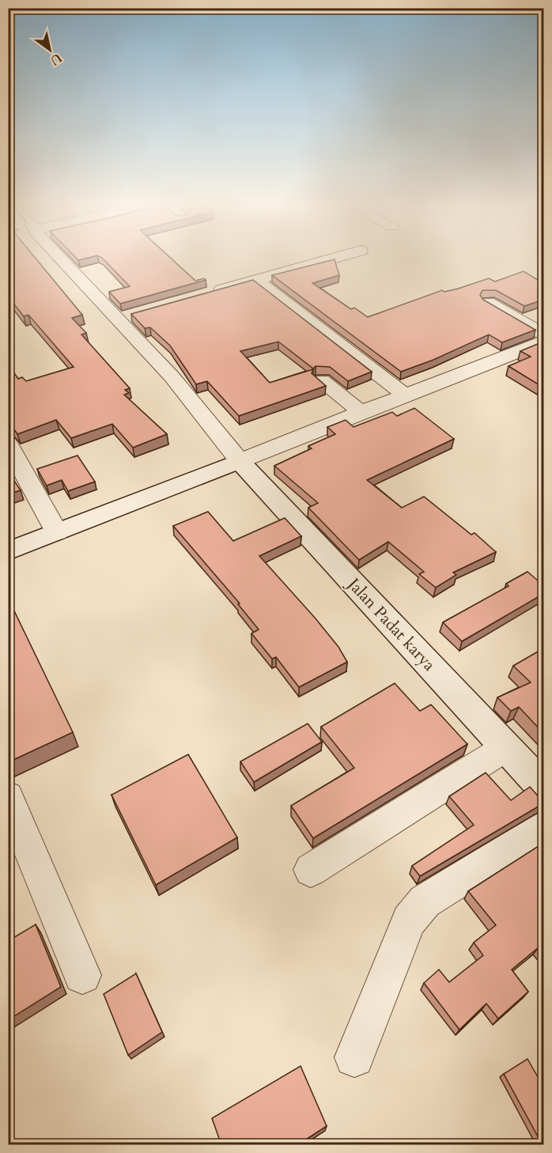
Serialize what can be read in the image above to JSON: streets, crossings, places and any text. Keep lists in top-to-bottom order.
{
  "streets": {
    "main road": ["Jalan Padat karya"]
  },
  "north": "bottom right"
}
